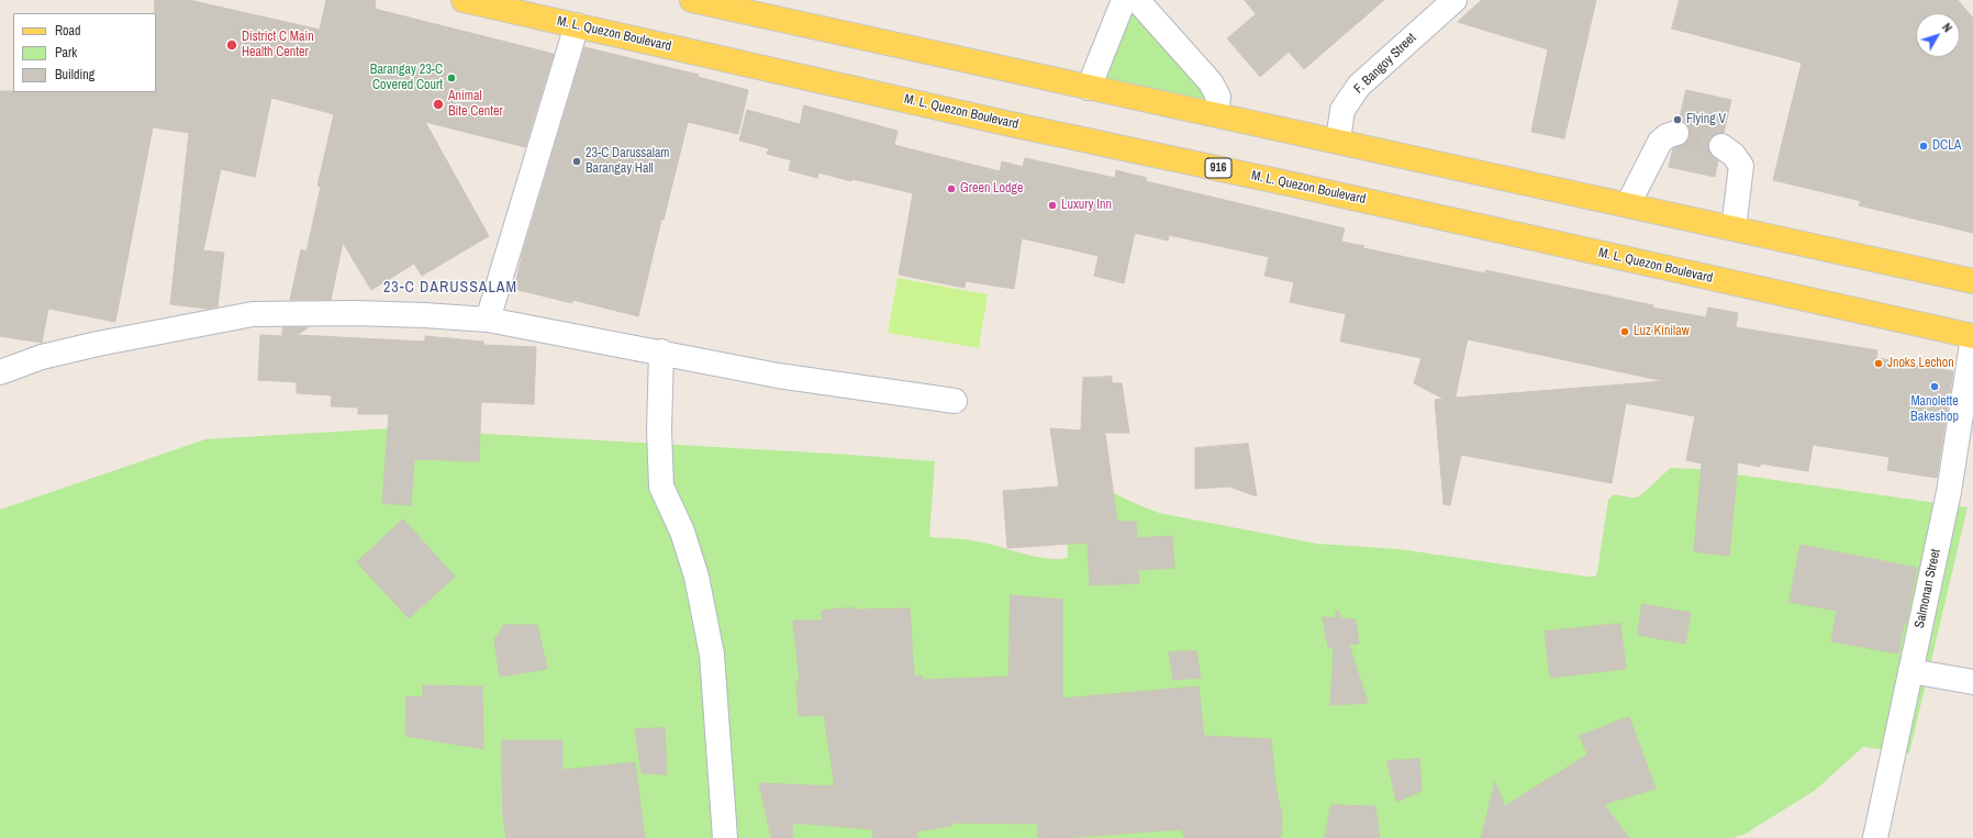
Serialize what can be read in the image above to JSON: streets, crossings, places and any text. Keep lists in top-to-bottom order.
{
  "streets": {
    "main road": ["M. L. Quezon Boulevard", "916"],
    "street": ["F. Bangoy Street", "Salmonan Street"]
  },
  "crossings": [
    ["M. L. Quezon Boulevard", "Salmonan Street"]
  ],
  "districts": ["23-C DARUSSALAM"],
  "places": [
    "District C Main Health Center",
    "Barangay 23-C Covered Court",
    "Animal Bite Center",
    "Flying V",
    "DCLA",
    "23-C Darussalam Barangay Hall",
    "Green Lodge",
    "Luxury Inn",
    "Luz Kinilaw",
    "Jnoks Lechon",
    "Manolette Bakeshop"
  ],
  "legend": ["Road", "Park", "Building"],
  "north": "top right"
}
